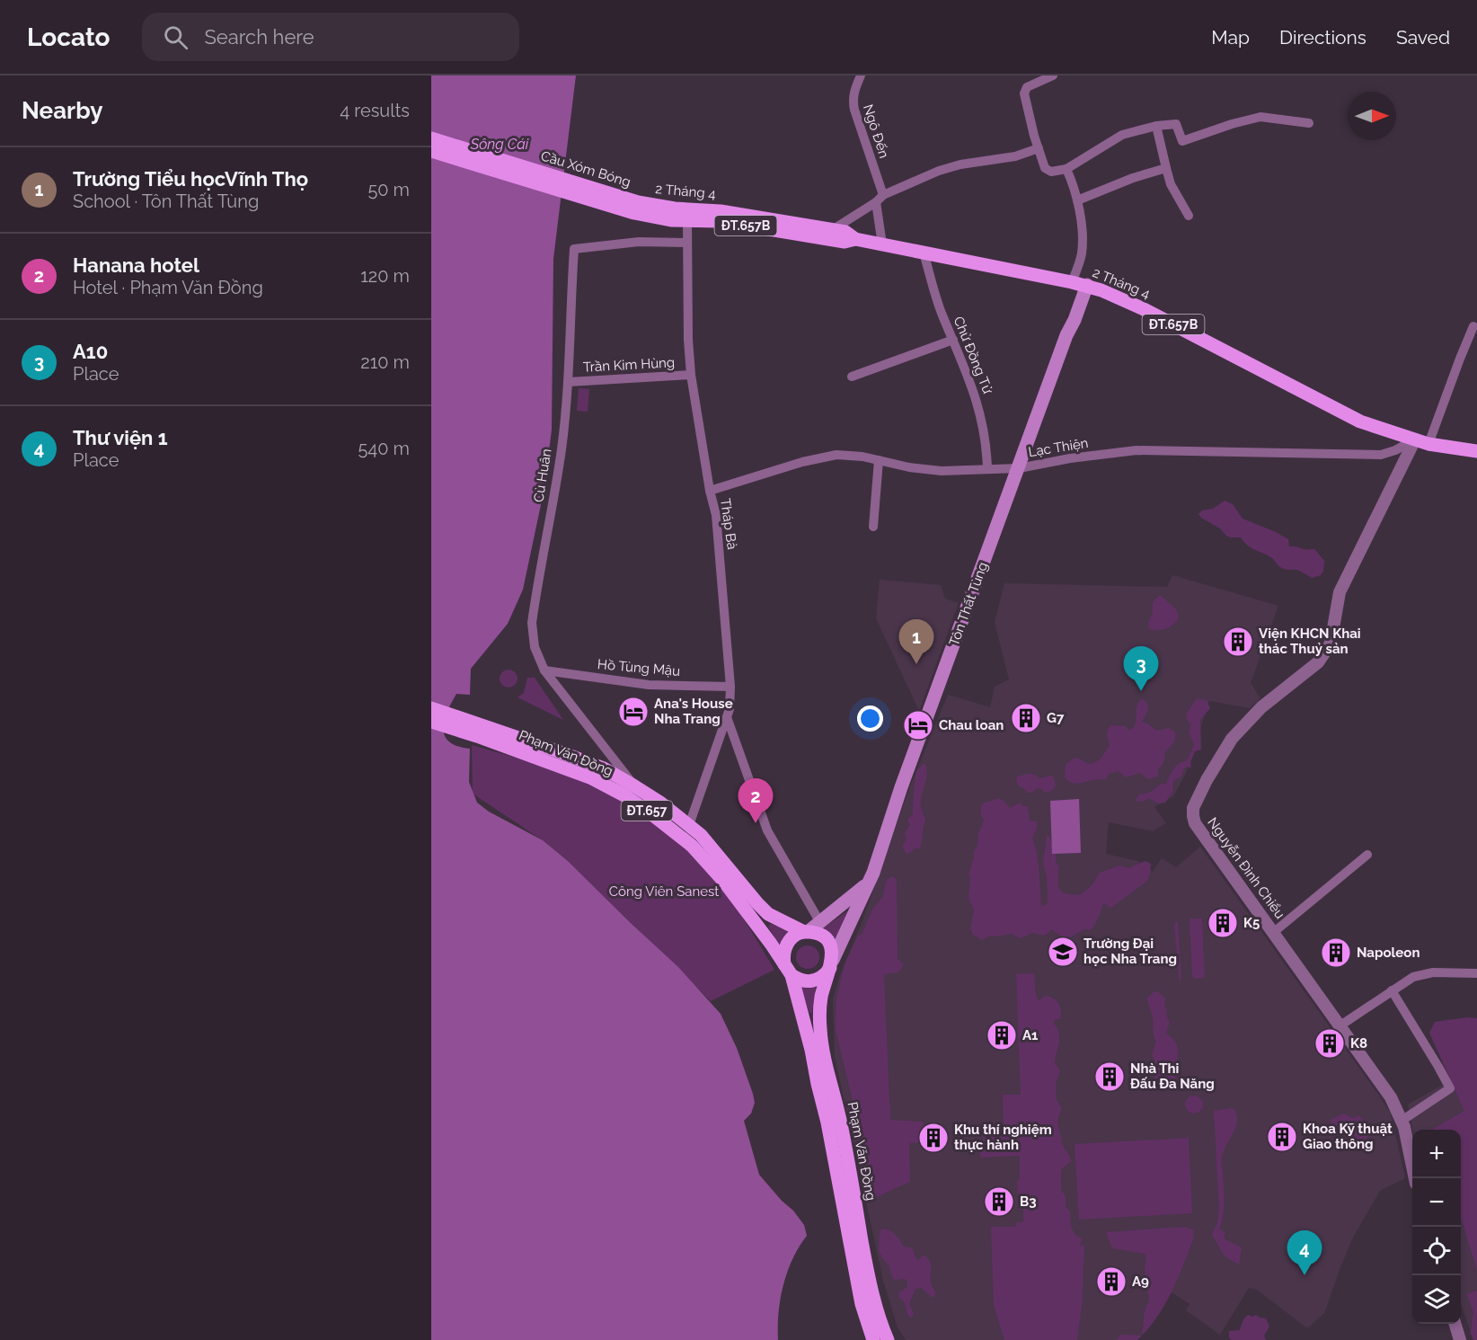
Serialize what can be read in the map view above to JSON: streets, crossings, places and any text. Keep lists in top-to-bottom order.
{
  "streets": {
    "main road": [
      "Cầu Xóm Bóng",
      "2 Tháng 4",
      "ĐT.657B",
      "Tôn Thất Tùng",
      "Phạm Văn Đồng",
      "ĐT.657"
    ],
    "street": [
      "Ngô Đến",
      "Chử Đồng Tử",
      "Trần Kim Hùng",
      "Lạc Thiện",
      "Cù Huân",
      "Tháp Bà",
      "Hồ Tùng Mậu",
      "Nguyễn Đình Chiểu"
    ]
  },
  "crossings": [
    ["Cầu Xóm Bóng", "2 Tháng 4"],
    ["2 Tháng 4", "Chử Đồng Tử"],
    ["2 Tháng 4", "Lạc Thiện"],
    ["2 Tháng 4", "Tháp Bà"],
    ["2 Tháng 4", "Tôn Thất Tùng"],
    ["2 Tháng 4", "Nguyễn Đình Chiểu"],
    ["Chử Đồng Tử", "Lạc Thiện"],
    ["Trần Kim Hùng", "Cù Huân"],
    ["Trần Kim Hùng", "Tháp Bà"],
    ["Lạc Thiện", "Tháp Bà"],
    ["Lạc Thiện", "Tôn Thất Tùng"],
    ["Lạc Thiện", "Nguyễn Đình Chiểu"],
    ["Cù Huân", "Tháp Bà"],
    ["Cù Huân", "Hồ Tùng Mậu"],
    ["Cù Huân", "Phạm Văn Đồng"],
    ["Tháp Bà", "Hồ Tùng Mậu"],
    ["Tháp Bà", "Phạm Văn Đồng"],
    ["Tôn Thất Tùng", "Phạm Văn Đồng"],
    ["Phạm Văn Đồng", "ĐT.657"]
  ],
  "water": ["Sông Cái"],
  "parks": ["Công Viên Sanest"],
  "places": {
    "building": [
      "Viện KHCN Khai thác Thuỷ sản",
      "G7",
      "K5",
      "Napoleon",
      "A1",
      "K8",
      "Nhà Thi Đấu Đa Năng",
      "Khoa Kỹ thuật Giao thông",
      "Khu thí nghiệm thực hành",
      "B3",
      "A9"
    ],
    "hotel": ["Ana's House Nha Trang", "Chau loan"],
    "school or university": ["Trường Đại học Nha Trang"]
  },
  "north": "right",
  "page": {
    "header": "Locato",
    "search": "Search here",
    "nav": ["Map", "Directions", "Saved"],
    "heading": ["Nearby", "4 results"],
    "list": [
      {
        "mark": "1",
        "name": "Trường Tiểu họcVĩnh Thọ",
        "note": "School · Tôn Thất Tùng",
        "value": "50 m"
      },
      {
        "mark": "2",
        "name": "Hanana hotel",
        "note": "Hotel · Phạm Văn Đồng",
        "value": "120 m"
      },
      {
        "mark": "3",
        "name": "A10",
        "note": "Place",
        "value": "210 m"
      },
      {
        "mark": "4",
        "name": "Thư viện 1",
        "note": "Place",
        "value": "540 m"
      }
    ],
    "pins": [
      "1",
      "3",
      "2",
      "4"
    ],
    "map_buttons": ["+", "−"]
  }
}
